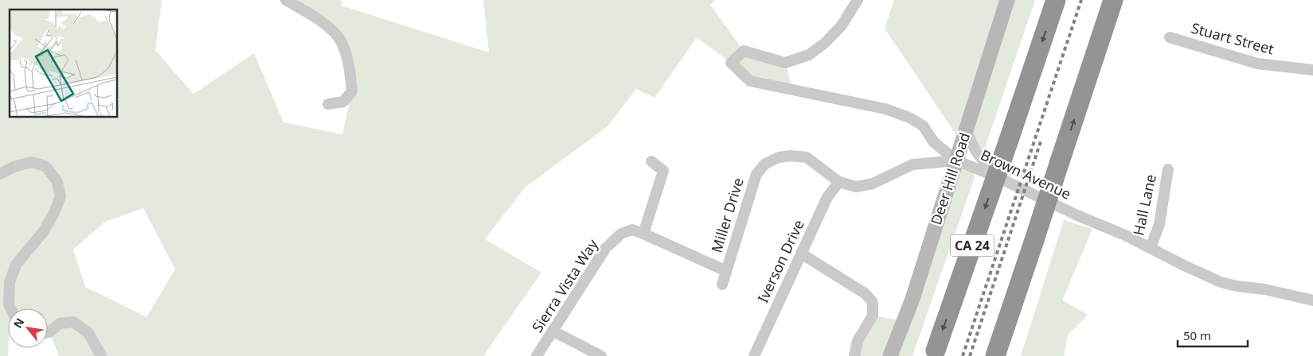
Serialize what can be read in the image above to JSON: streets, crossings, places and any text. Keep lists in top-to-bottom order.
{
  "streets": {
    "highway": ["CA 24"],
    "street": [
      "Stuart Street",
      "Brown Avenue",
      "Deer Hill Road",
      "Hall Lane",
      "Miller Drive",
      "Iverson Drive",
      "Sierra Vista Way"
    ]
  },
  "crossings": [
    ["Brown Avenue", "Deer Hill Road"],
    ["Brown Avenue", "Hall Lane"],
    ["Brown Avenue", "Miller Drive"],
    ["Deer Hill Road", "Miller Drive"],
    ["Miller Drive", "Iverson Drive"],
    ["Miller Drive", "Sierra Vista Way"]
  ],
  "scale_bar": "50 m",
  "north": "top left"
}
